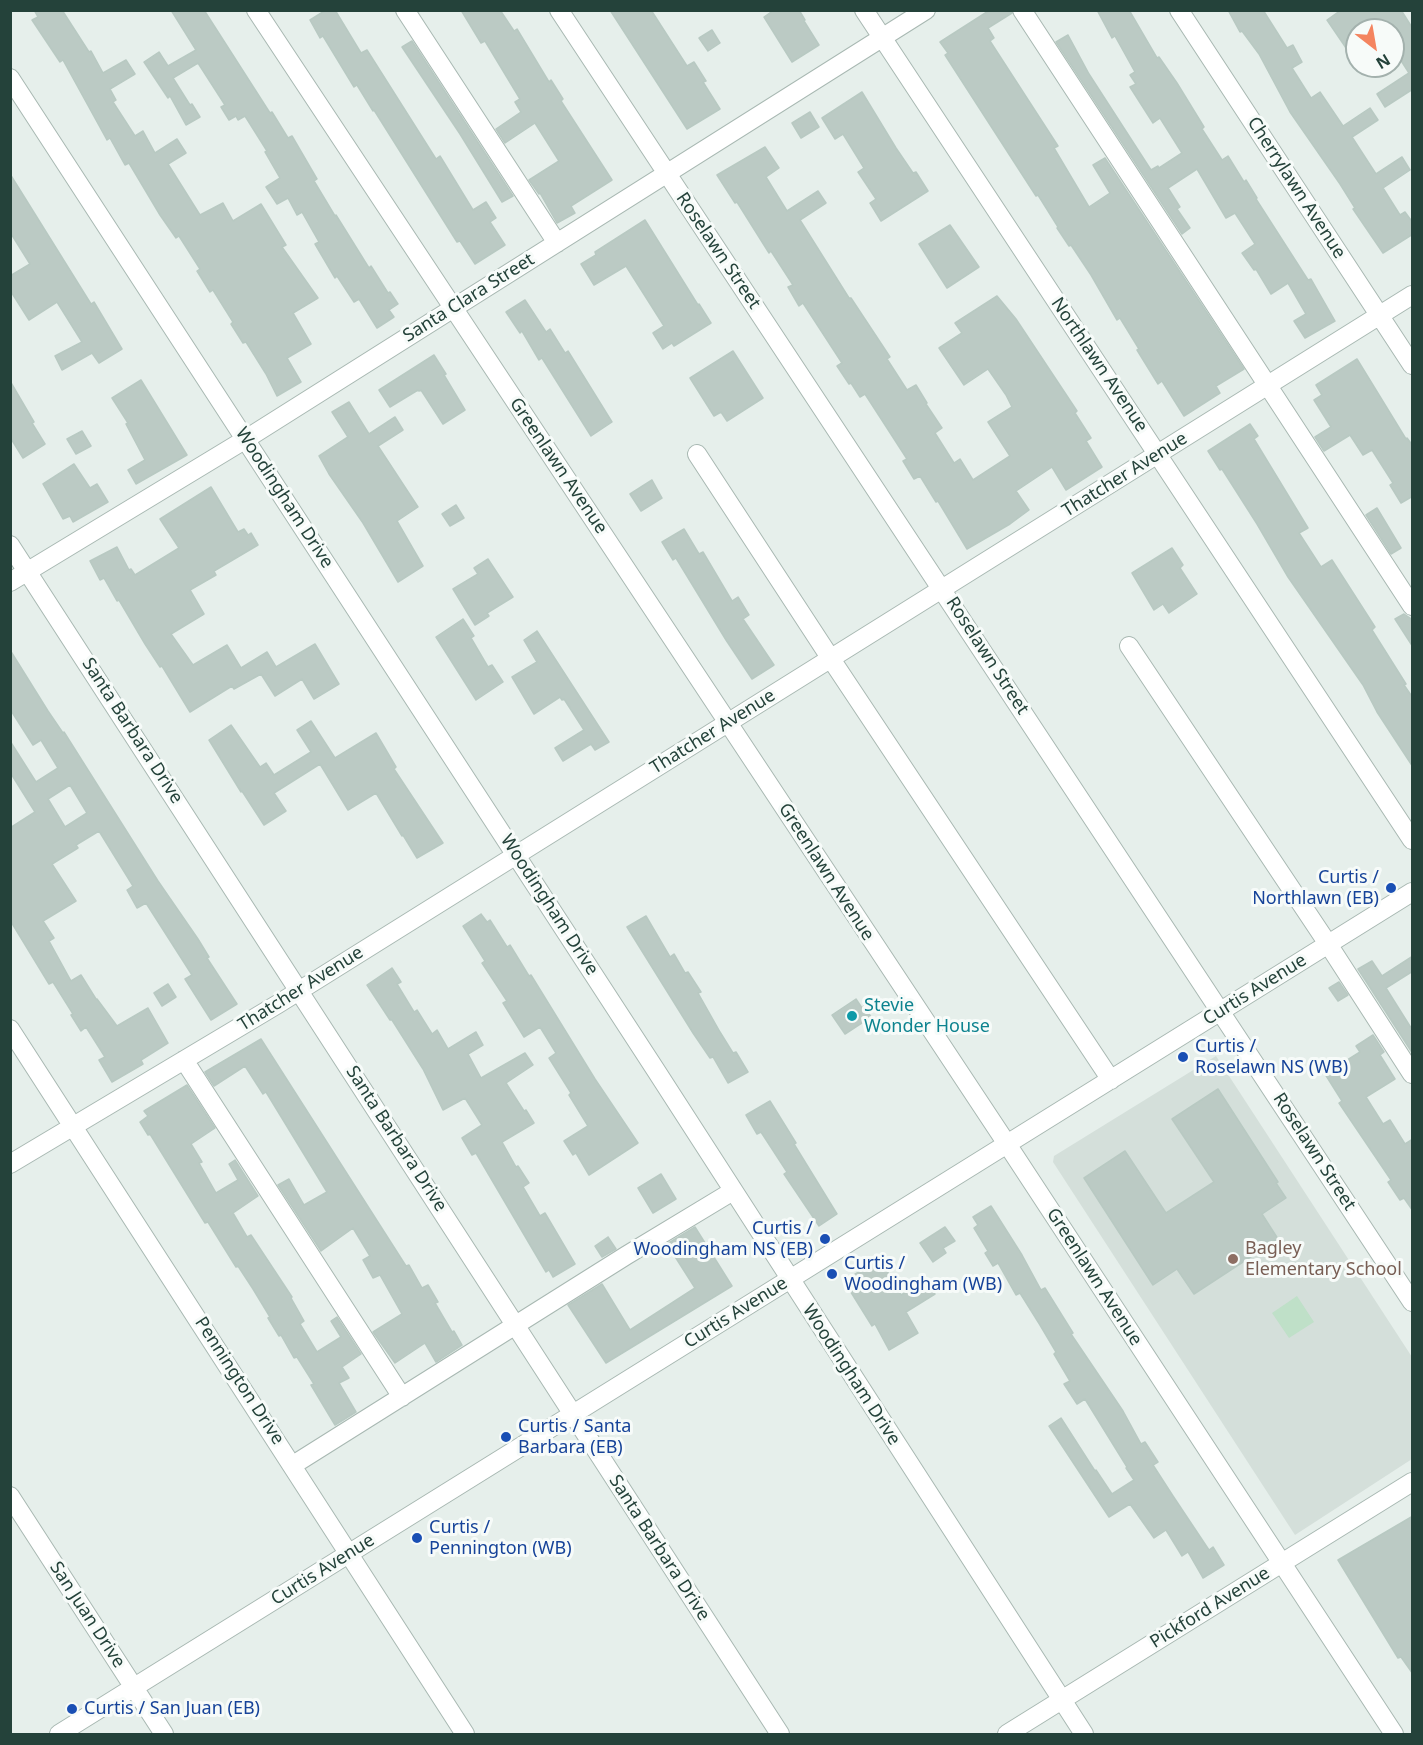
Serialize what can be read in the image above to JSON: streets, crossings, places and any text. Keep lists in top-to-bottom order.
{
  "streets": {
    "street": [
      "Cherrylawn Avenue",
      "Roselawn Street",
      "Santa Clara Street",
      "Northlawn Avenue",
      "Greenlawn Avenue",
      "Thatcher Avenue",
      "Woodingham Drive",
      "Santa Barbara Drive",
      "Curtis Avenue",
      "Pennington Drive",
      "Pickford Avenue",
      "San Juan Drive"
    ]
  },
  "crossings": [
    ["Cherrylawn Avenue", "Thatcher Avenue"],
    ["Roselawn Street", "Santa Clara Street"],
    ["Roselawn Street", "Thatcher Avenue"],
    ["Roselawn Street", "Curtis Avenue"],
    ["Santa Clara Street", "Northlawn Avenue"],
    ["Santa Clara Street", "Greenlawn Avenue"],
    ["Santa Clara Street", "Woodingham Drive"],
    ["Santa Clara Street", "Santa Barbara Drive"],
    ["Northlawn Avenue", "Thatcher Avenue"],
    ["Greenlawn Avenue", "Thatcher Avenue"],
    ["Greenlawn Avenue", "Curtis Avenue"],
    ["Greenlawn Avenue", "Pickford Avenue"],
    ["Thatcher Avenue", "Woodingham Drive"],
    ["Thatcher Avenue", "Santa Barbara Drive"],
    ["Thatcher Avenue", "Pennington Drive"],
    ["Woodingham Drive", "Curtis Avenue"],
    ["Woodingham Drive", "Pickford Avenue"],
    ["Santa Barbara Drive", "Curtis Avenue"],
    ["Curtis Avenue", "Pennington Drive"],
    ["Curtis Avenue", "San Juan Drive"]
  ],
  "places": [
    "Curtis / Northlawn (EB)",
    "Stevie Wonder House",
    "Curtis / Roselawn NS (WB)",
    "Curtis / Woodingham NS (EB)",
    "Bagley Elementary School",
    "Curtis / Woodingham (WB)",
    "Curtis / Santa Barbara (EB)",
    "Curtis / Pennington (WB)",
    "Curtis / San Juan (EB)"
  ],
  "north": "bottom right"
}
